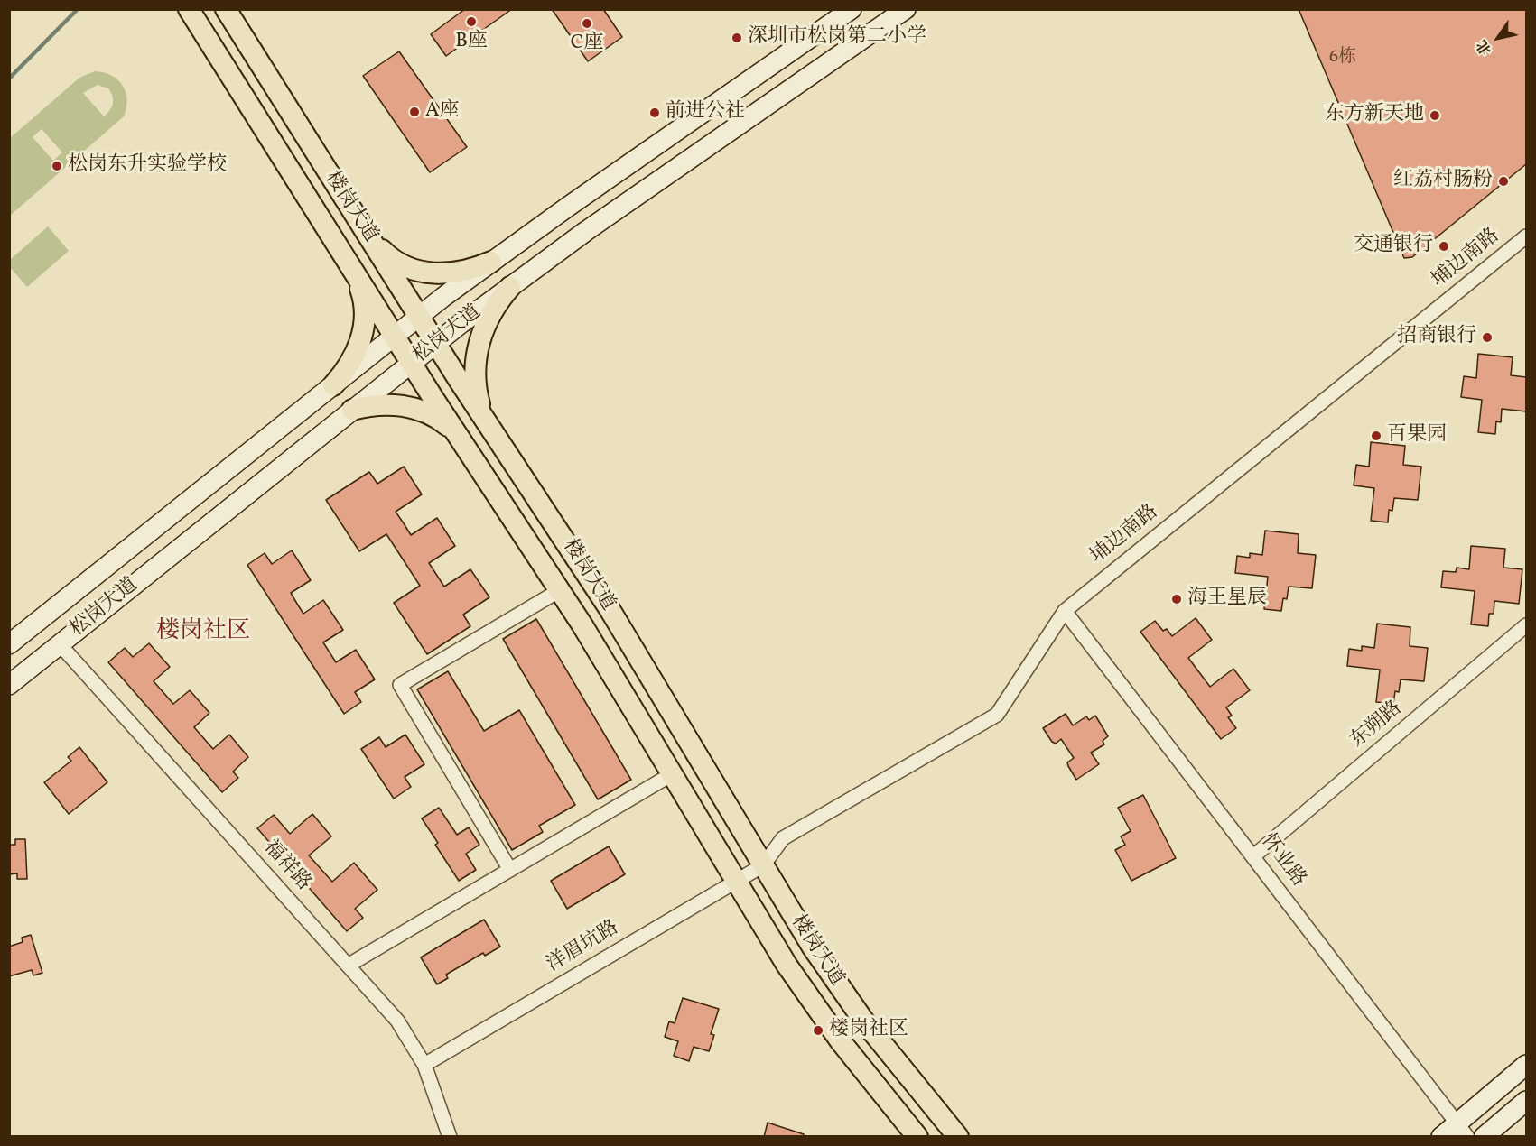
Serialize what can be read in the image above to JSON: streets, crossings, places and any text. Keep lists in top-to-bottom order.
{
  "streets": {
    "main road": ["楼岗大道", "松岗大道"],
    "street": [
      "埔边南路",
      "东朔路",
      "怀业路",
      "福祥路",
      "洋眉坑路"
    ]
  },
  "crossings": [
    ["楼岗大道", "埔边南路"],
    ["楼岗大道", "松岗大道"],
    ["楼岗大道", "洋眉坑路"],
    ["埔边南路", "怀业路"],
    ["埔边南路", "洋眉坑路"],
    ["松岗大道", "福祥路"],
    ["东朔路", "怀业路"],
    ["福祥路", "洋眉坑路"]
  ],
  "districts": ["楼岗社区"],
  "places": [
    "B座",
    "C座",
    "深圳市松岗第二小学",
    "A座",
    "前进公社",
    "东方新天地",
    "松岗东升实验学校",
    "红荔村肠粉",
    "交通银行",
    "招商银行",
    "百果园",
    "海王星辰",
    "楼岗社区"
  ],
  "house_numbers": ["6栋"],
  "north": "bottom left"
}
